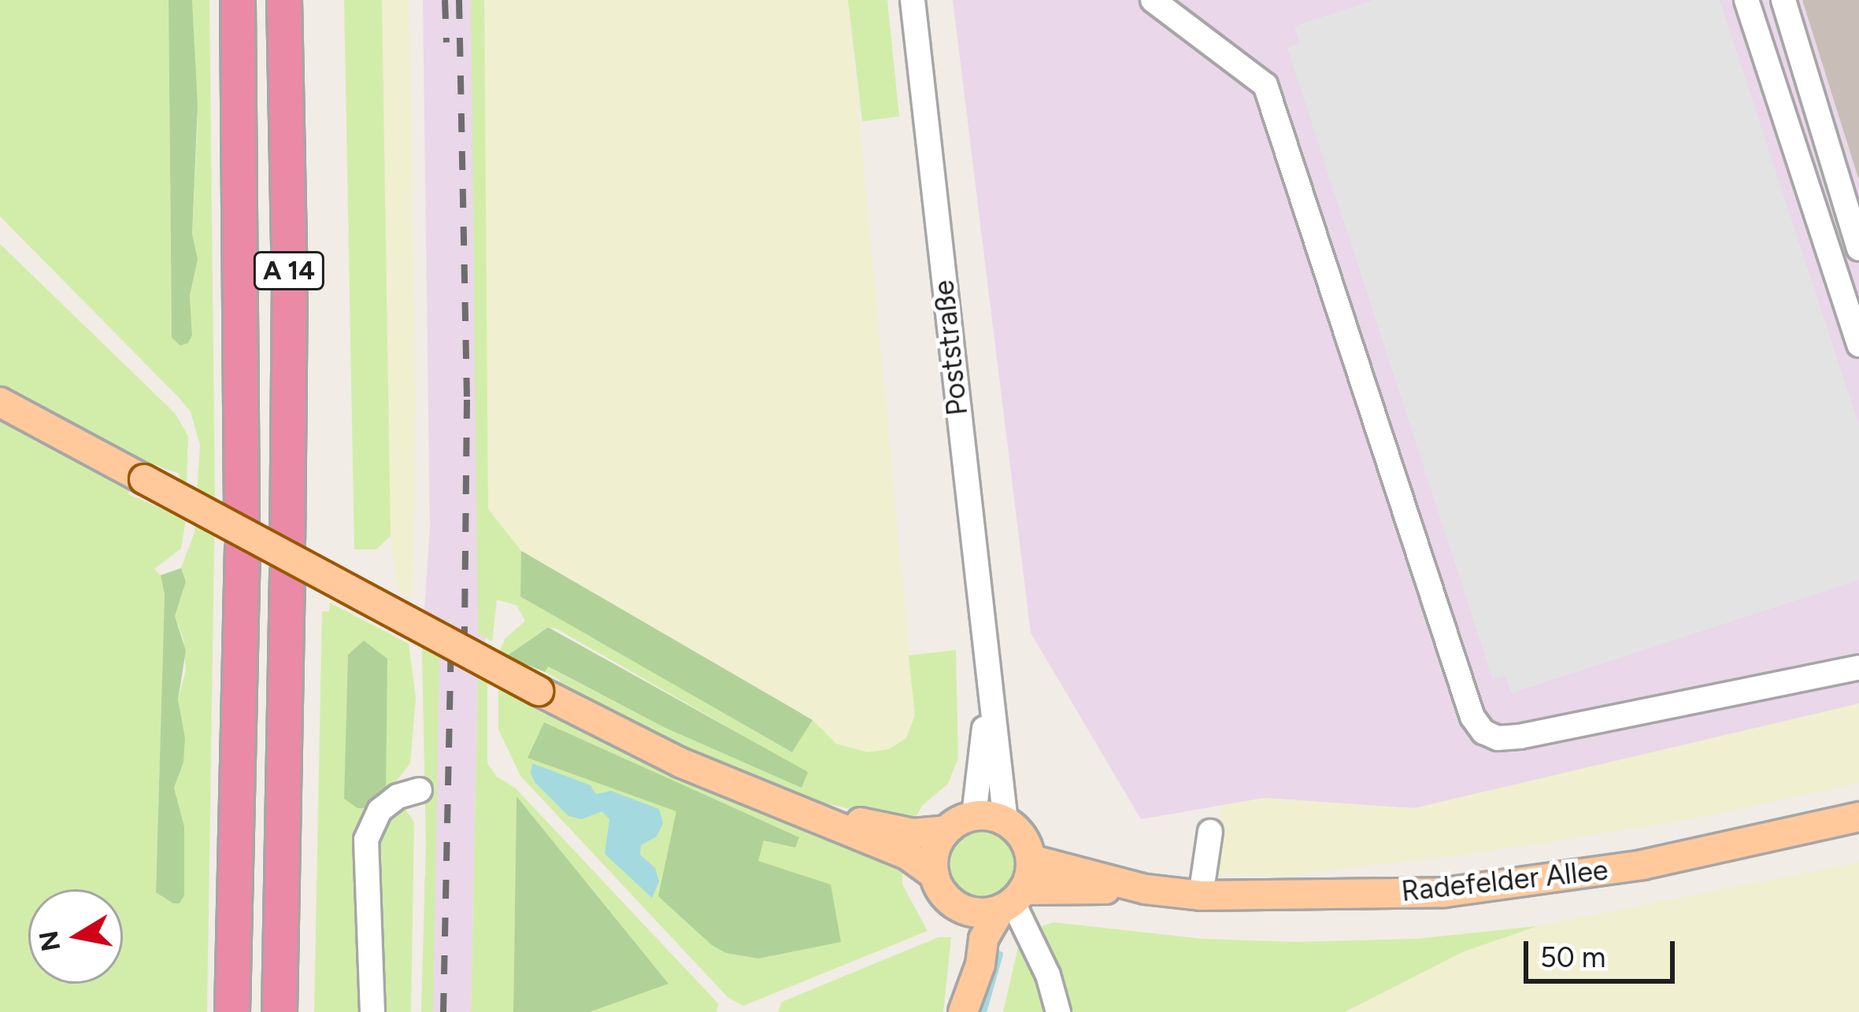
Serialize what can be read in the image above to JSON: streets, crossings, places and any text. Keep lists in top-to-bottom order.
{
  "streets": {
    "highway": ["A 14"],
    "main road": ["Radefelder Allee"],
    "street": ["Poststraße"]
  },
  "scale_bar": "50 m",
  "north": "left"
}
